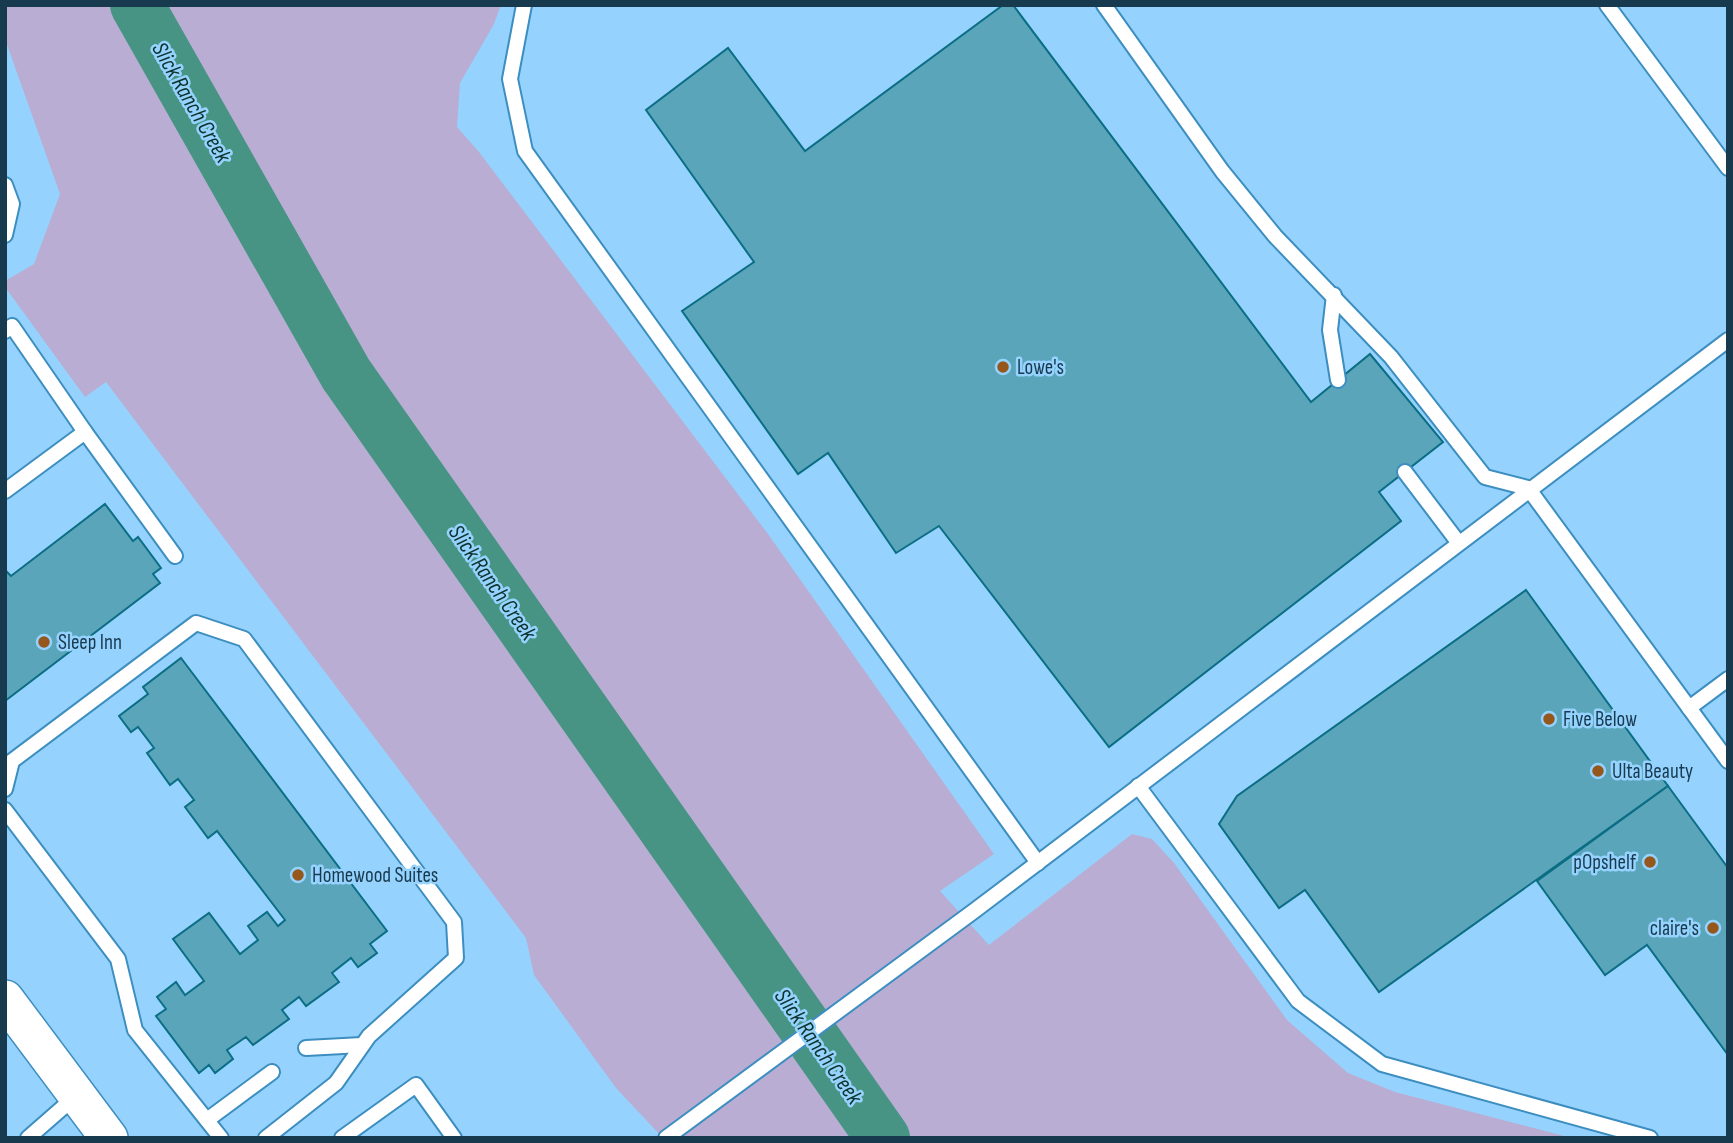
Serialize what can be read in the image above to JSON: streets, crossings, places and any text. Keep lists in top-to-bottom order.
{
  "water": ["Slick Ranch Creek"],
  "places": [
    "Lowe's",
    "Sleep Inn",
    "Five Below",
    "Ulta Beauty",
    "pOpshelf",
    "Homewood Suites",
    "claire's"
  ]
}
